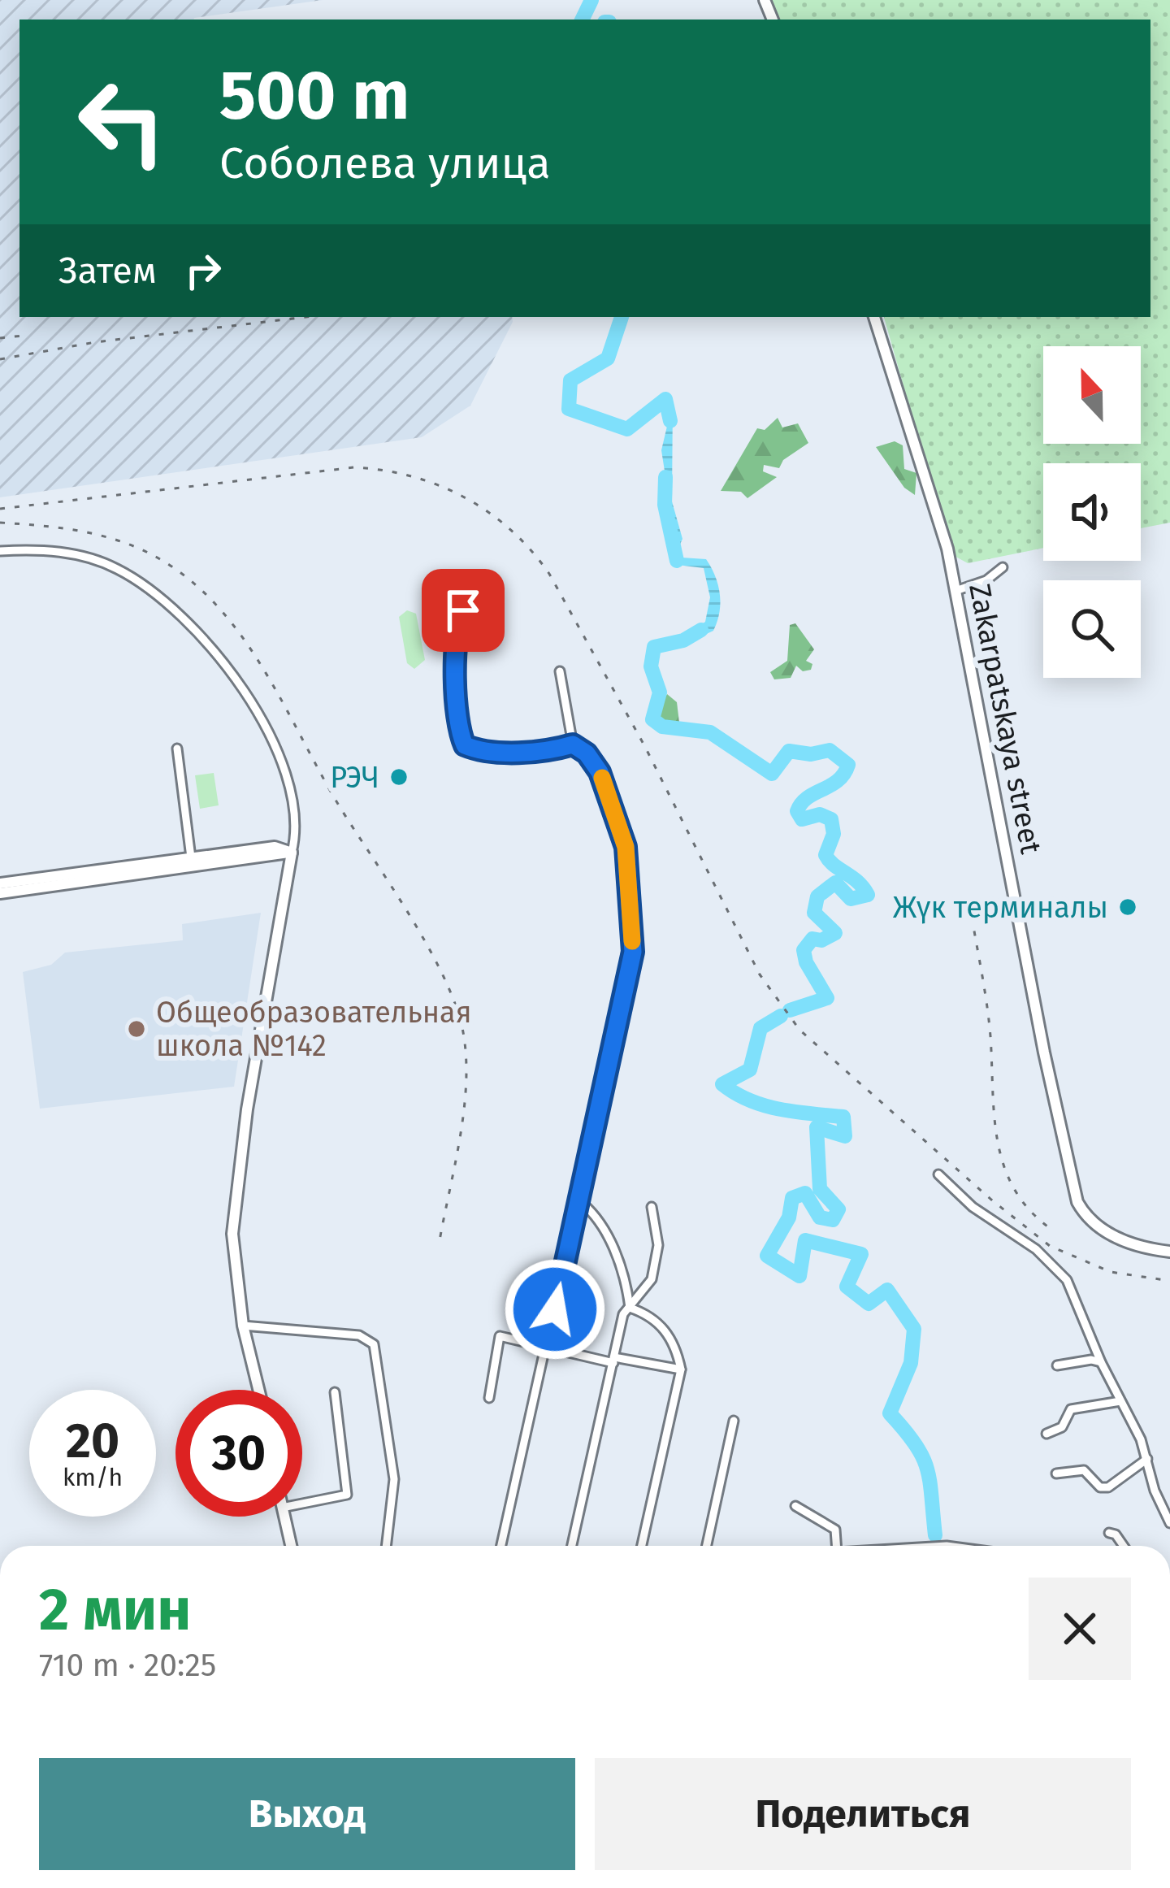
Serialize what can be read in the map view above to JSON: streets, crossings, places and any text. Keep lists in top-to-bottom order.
{
  "streets": {
    "street": ["Zakarpatskaya street"]
  },
  "places": ["РЭЧ", "Жүк терминалы", "Общеобразовательная школа №142"],
  "north": "top",
  "page": {
    "turn": ["500 m", "Соболева улица"],
    "then": "Затем",
    "speed": "20 km/h",
    "limit": "30",
    "heading": ["2 мин", "710 m · 20:25"],
    "buttons": ["Выход", "Поделиться"]
  }
}
